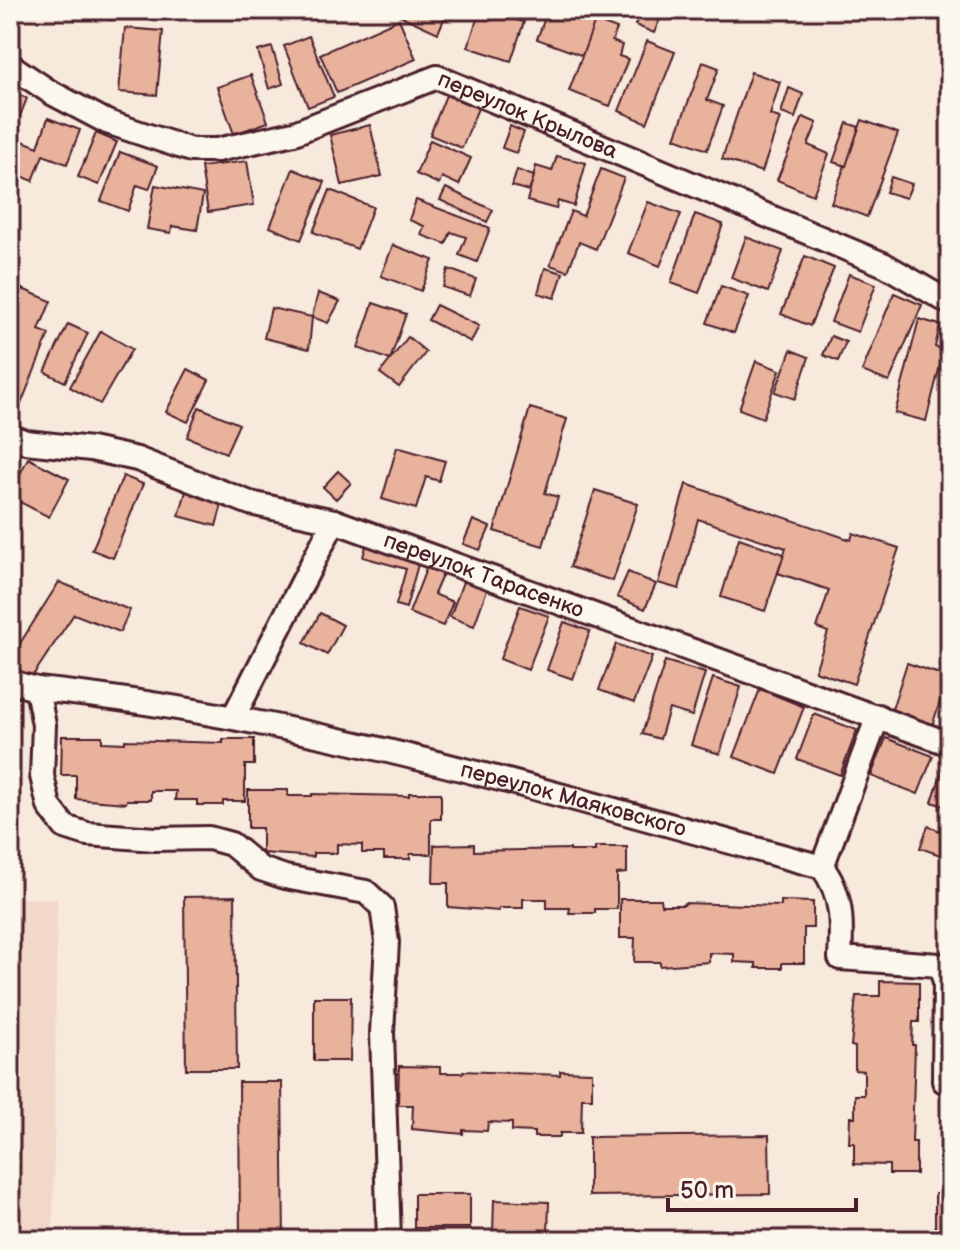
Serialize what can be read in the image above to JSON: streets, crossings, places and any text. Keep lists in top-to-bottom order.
{
  "streets": {
    "street": ["переулок Крылова", "переулок Тарасенко", "переулок Маяковского"]
  },
  "scale_bar": "50 m"
}
